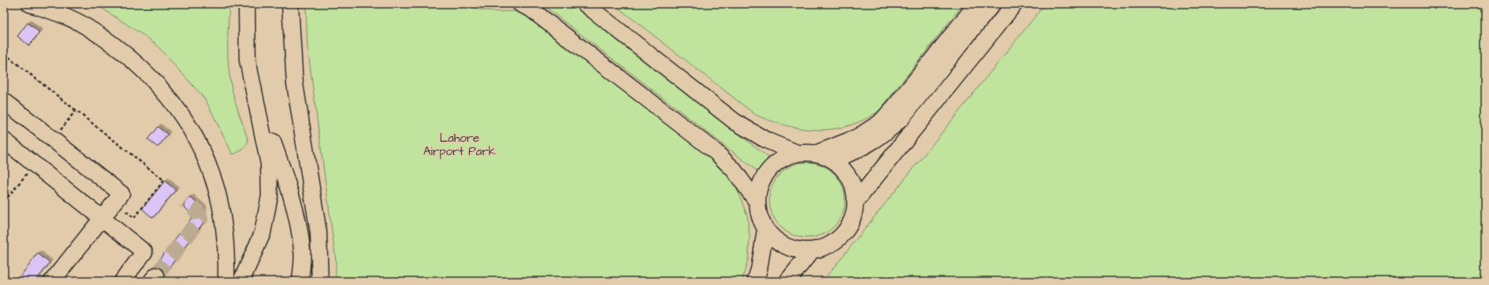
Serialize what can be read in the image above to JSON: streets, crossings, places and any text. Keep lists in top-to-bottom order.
{
  "parks": ["Lahore Airport Park"]
}
